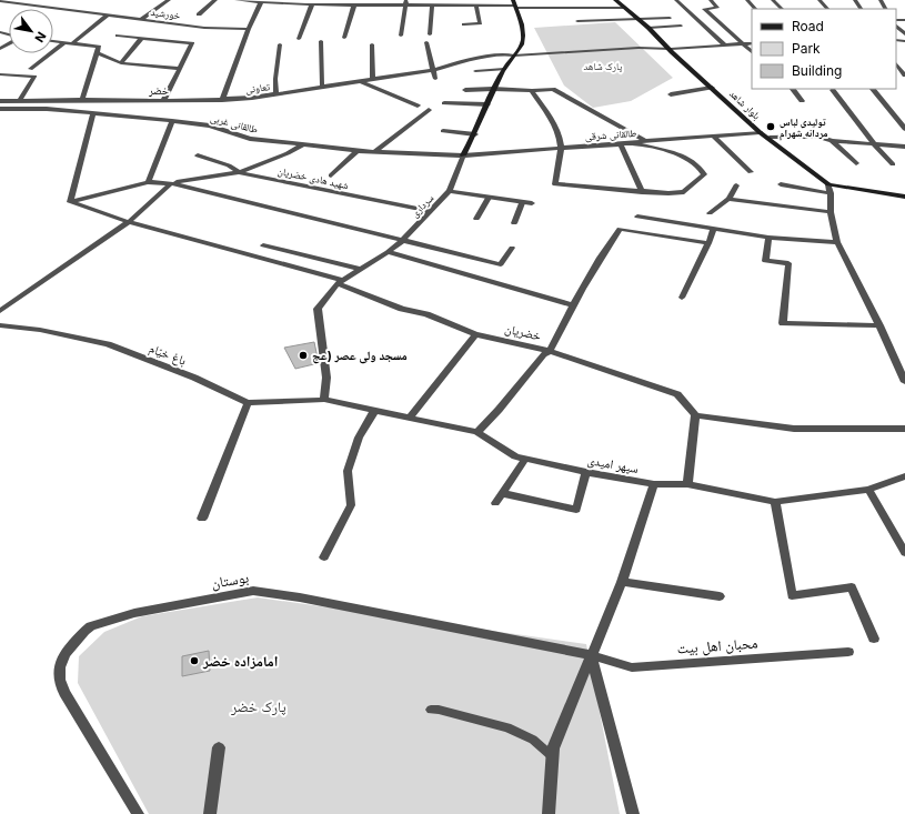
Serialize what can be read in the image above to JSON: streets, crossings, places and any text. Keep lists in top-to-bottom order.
{
  "streets": {
    "main road": ["بلوار شاهد", "سرداری"],
    "street": [
      "خورشید",
      "تعاونی",
      "طالقانی غربی",
      "طالقانی شرقی",
      "شهید هادی خضریان",
      "خضریان",
      "باغ خیّام",
      "سپهر امیدی",
      "بوستان",
      "محبان اهل بیت"
    ]
  },
  "crossings": [
    ["تعاونی", "بلوار شاهد"],
    ["تعاونی", "سرداری"],
    ["بلوار شاهد", "طالقانی شرقی"],
    ["طالقانی غربی", "طالقانی شرقی"],
    ["طالقانی غربی", "سرداری"],
    ["طالقانی شرقی", "سرداری"],
    ["شهید هادی خضریان", "سرداری"],
    ["سرداری", "خضریان"],
    ["سرداری", "باغ خیّام"],
    ["سرداری", "سپهر امیدی"],
    ["باغ خیّام", "سپهر امیدی"],
    ["بوستان", "محبان اهل بیت"]
  ],
  "districts": ["خضر"],
  "parks": ["پارک شاهد", "پارک خضر"],
  "places": ["تولیدی لباس مردانه شهرام", "مسجد ولی عصر (عج", "امامزاده خضر"],
  "legend": ["Road", "Park", "Building"],
  "north": "bottom right"
}
